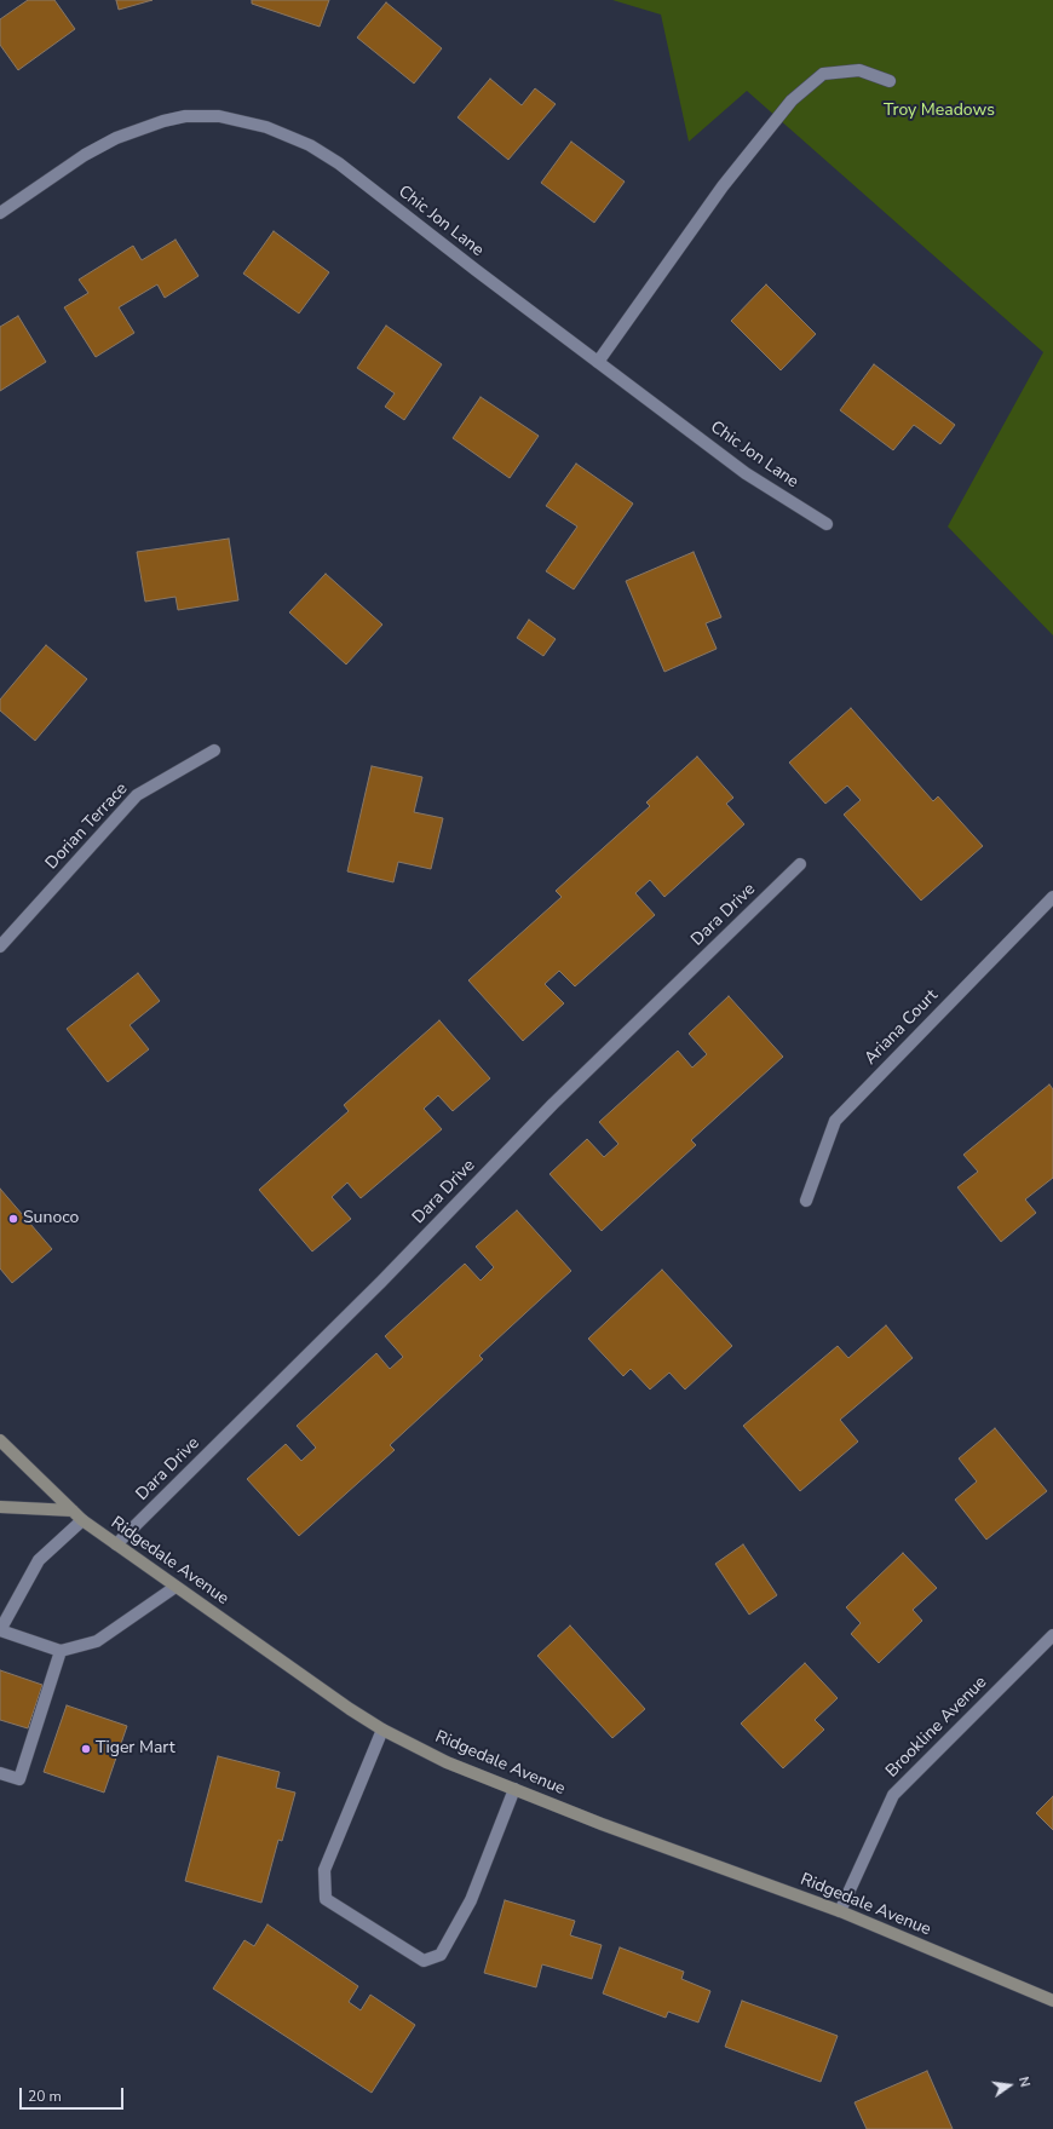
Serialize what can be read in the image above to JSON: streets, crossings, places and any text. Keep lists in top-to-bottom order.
{
  "streets": {
    "main road": ["Ridgedale Avenue"],
    "street": [
      "Chic Jon Lane",
      "Dorian Terrace",
      "Dara Drive",
      "Ariana Court",
      "Brookline Avenue"
    ]
  },
  "crossings": [
    ["Dara Drive", "Ridgedale Avenue"],
    ["Ridgedale Avenue", "Brookline Avenue"]
  ],
  "parks": ["Troy Meadows"],
  "places": ["Sunoco", "Tiger Mart"],
  "scale_bar": "20 m",
  "north": "right"
}
